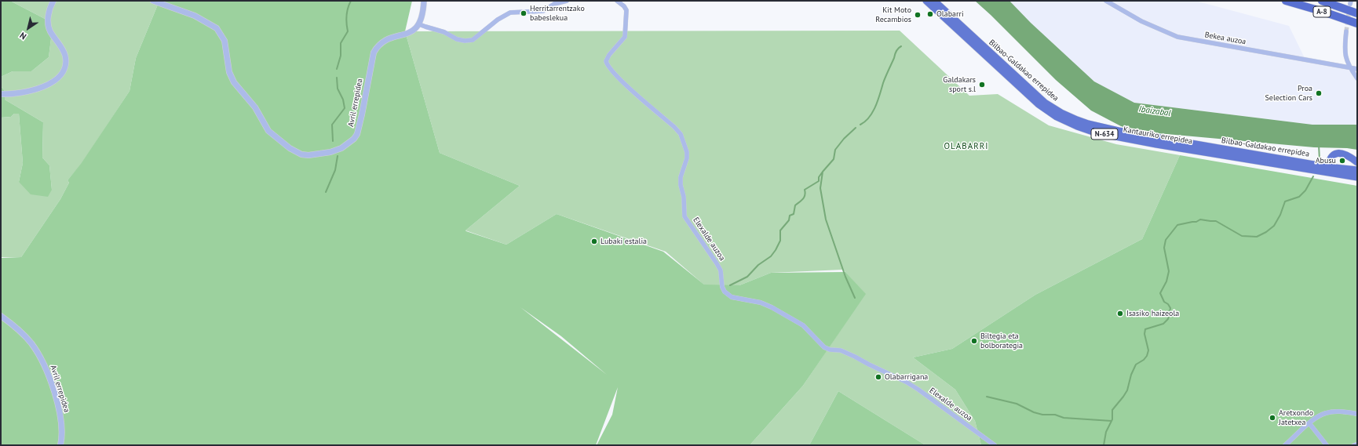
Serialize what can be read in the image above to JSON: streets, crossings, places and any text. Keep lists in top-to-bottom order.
{
  "streets": {
    "highway": [
      "A-8",
      "Bilbao-Galdakao errepidea",
      "N-634",
      "Kantauriko errepidea"
    ],
    "street": ["Bekea auzoa", "Avril errepidea", "Elexalde auzoa"]
  },
  "crossings": [
    ["Bilbao-Galdakao errepidea", "Kantauriko errepidea"]
  ],
  "districts": ["OLABARRI"],
  "water": ["Ibaizabal"],
  "places": [
    "Herritarrentzako babeslekua",
    "Olabarri",
    "Kit Moto Recambios",
    "Galdakars sport s.l",
    "Proa Selection Cars",
    "Abusu",
    "Lubaki estalia",
    "Isasiko haizeola",
    "Biltegia eta bolborategia",
    "Olabarrigana",
    "Aretxondo Jatetxea"
  ],
  "north": "bottom left"
}
